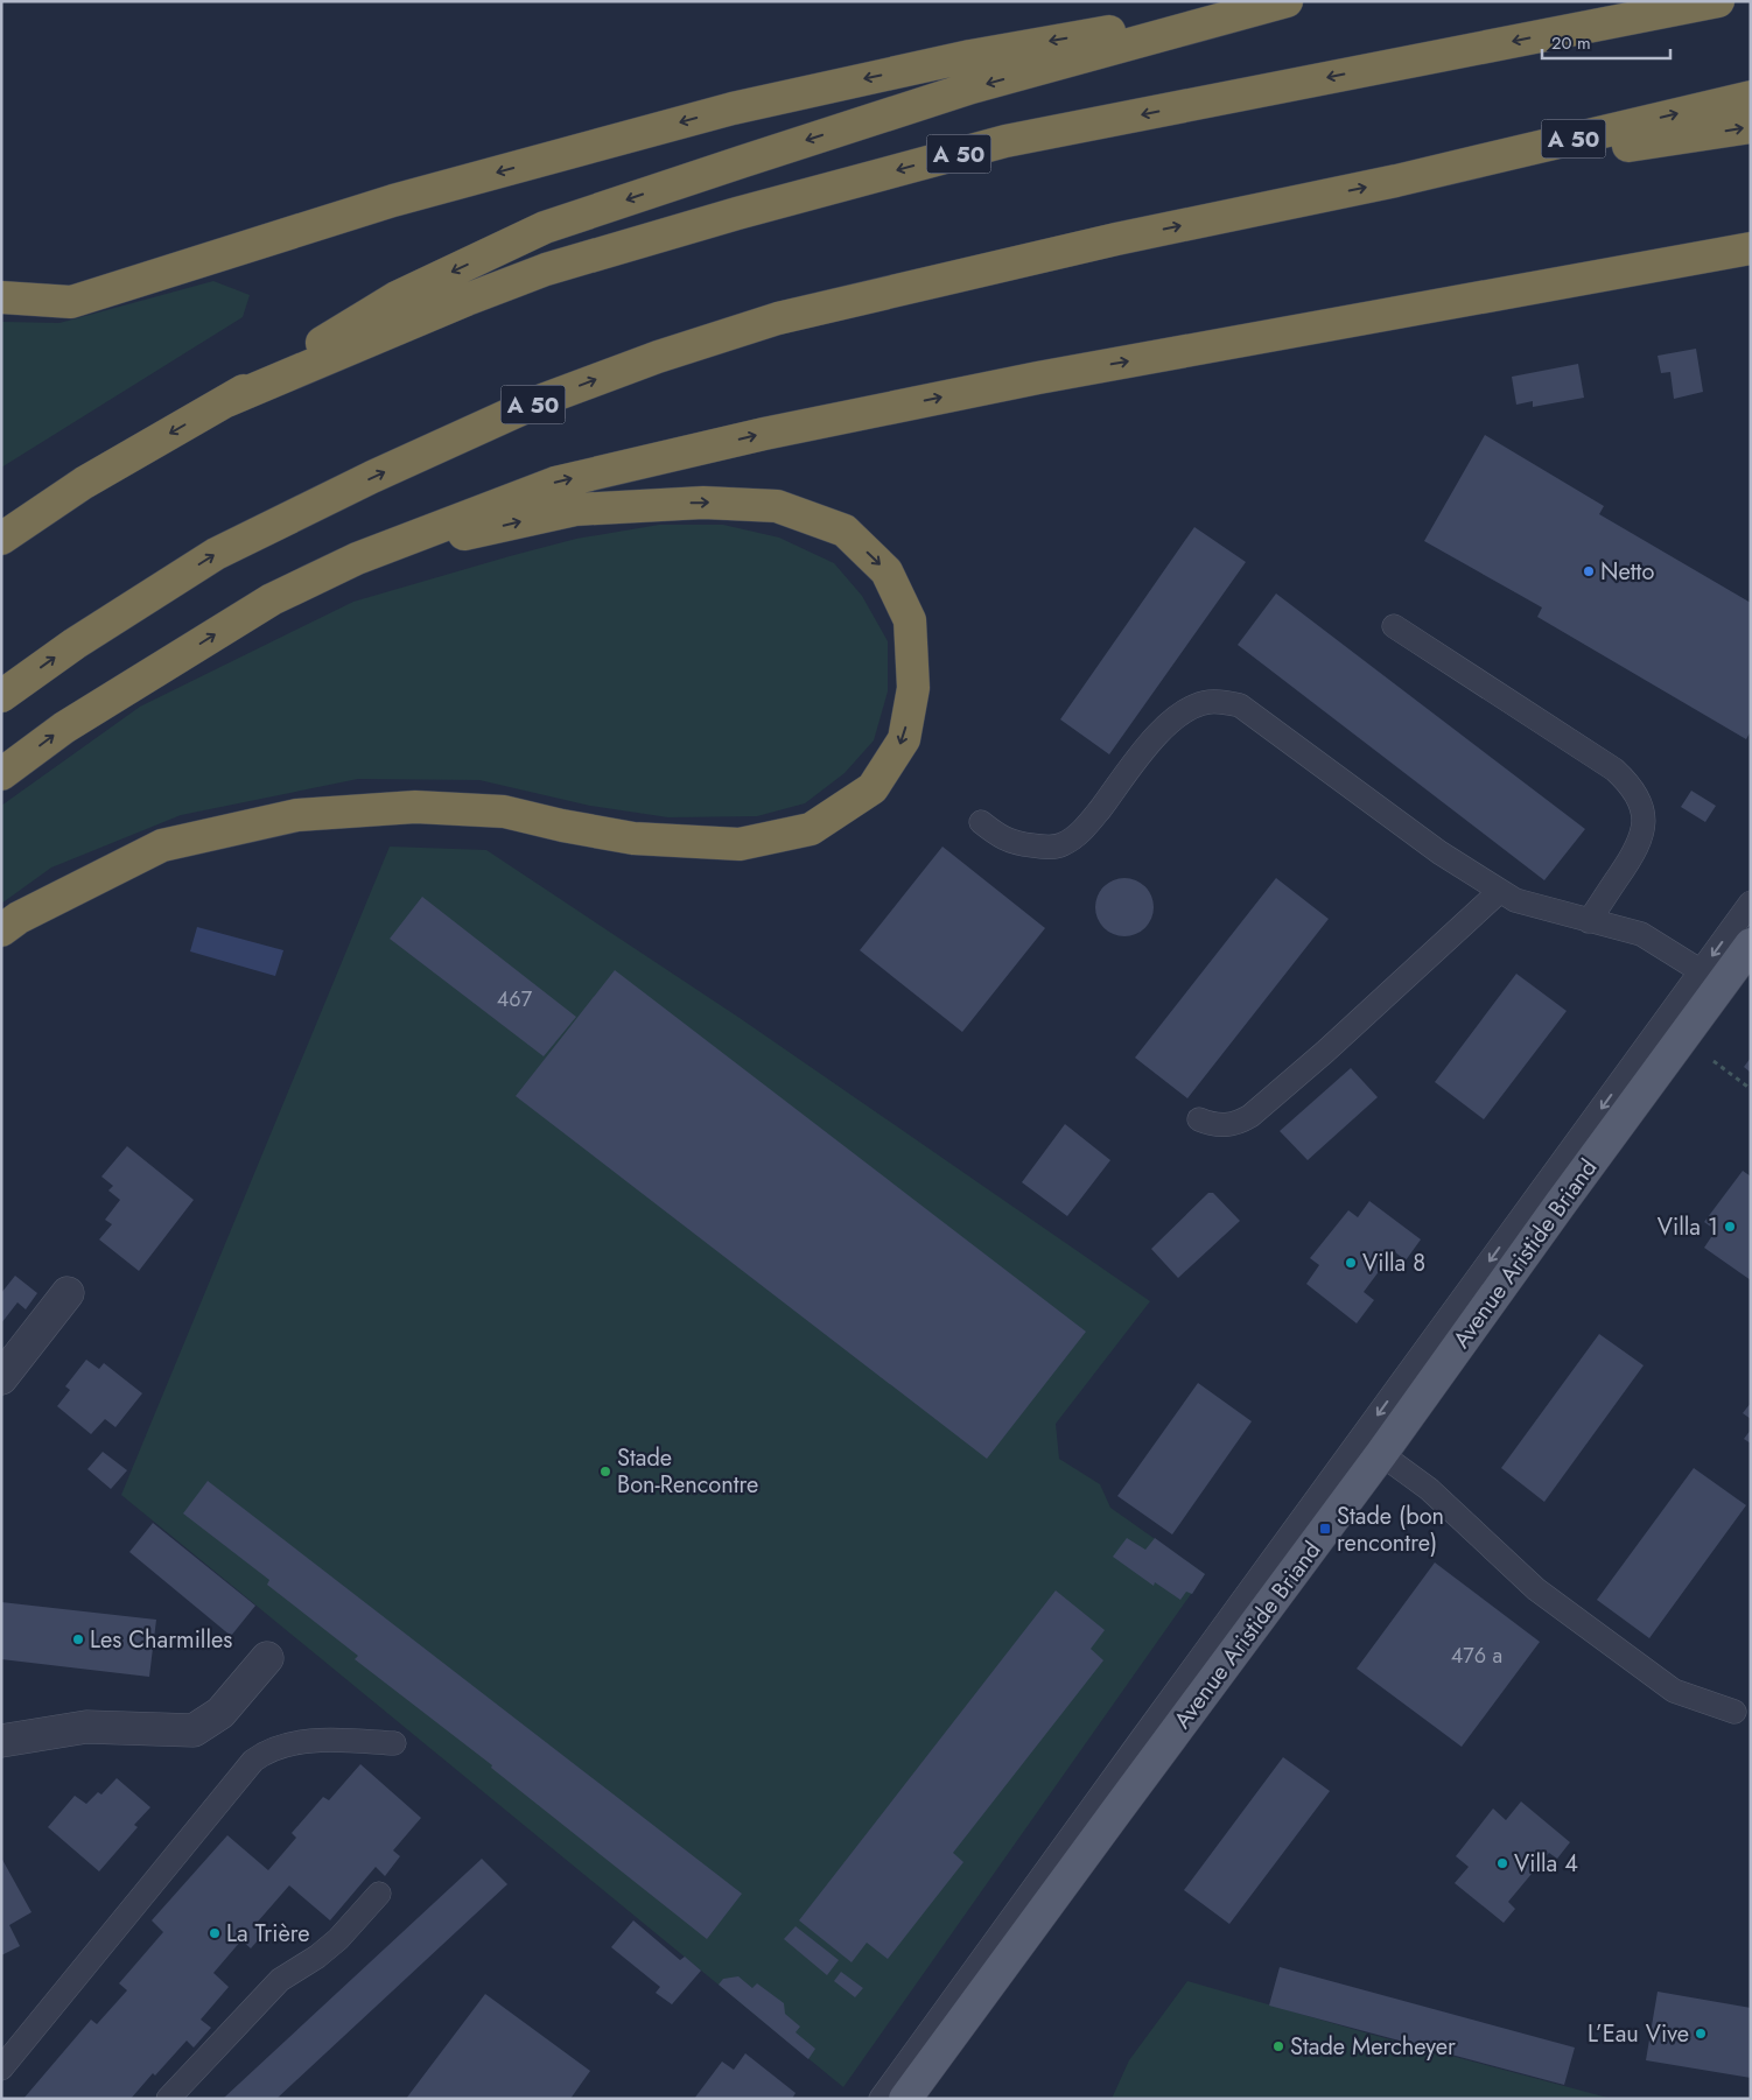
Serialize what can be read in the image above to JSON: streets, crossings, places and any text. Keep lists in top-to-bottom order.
{
  "streets": {
    "highway": ["A 50"],
    "main road": ["Avenue Aristide Briand"]
  },
  "places": {
    "other": [
      "Netto",
      "Villa 1",
      "Villa 8",
      "Stade Bon-Rencontre",
      "Les Charmilles",
      "Villa 4",
      "La Trière",
      "L’Eau Vive",
      "Stade Mercheyer"
    ],
    "transit": ["Stade (bon rencontre)"]
  },
  "house_numbers": ["467", "476 a"],
  "scale_bar": "20 m"
}
